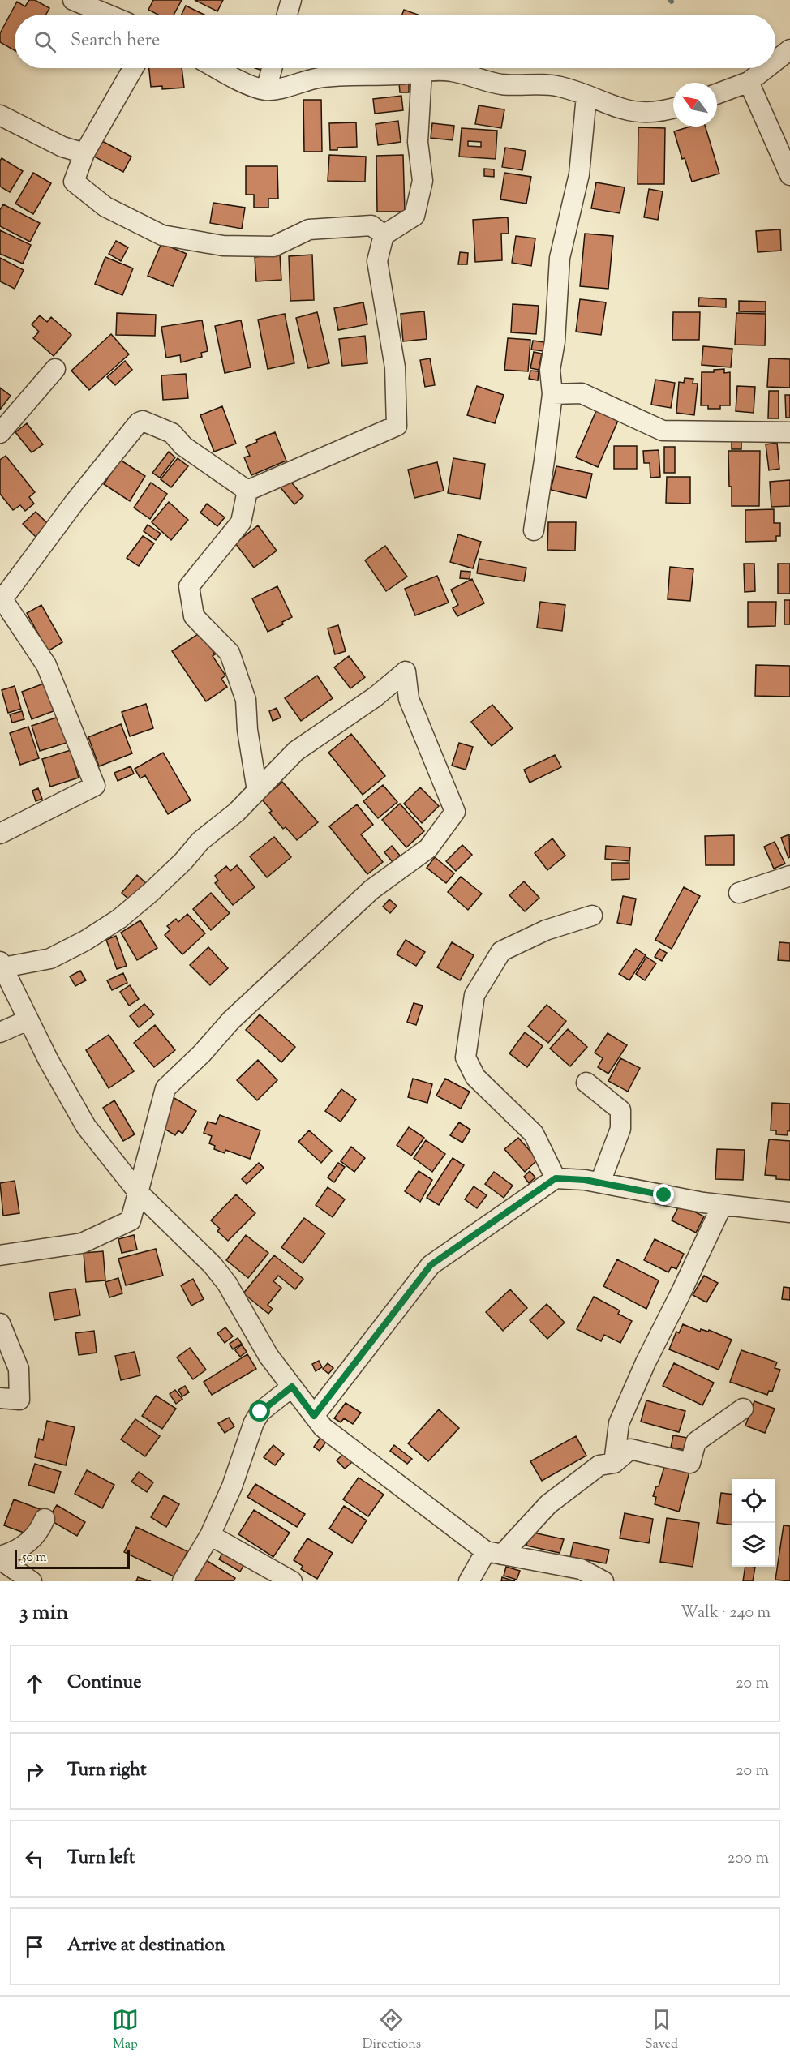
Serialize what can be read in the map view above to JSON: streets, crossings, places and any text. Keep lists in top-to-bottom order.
{
  "scale_bar": "50 m",
  "north": "top left",
  "page": {
    "search": "Search here",
    "scale": "50 m",
    "heading": ["3 min", "Walk · 240 m"],
    "list": [
      ["Continue", "20 m"],
      ["Turn right", "20 m"],
      ["Turn left", "200 m"],
      "Arrive at destination"
    ],
    "nav": ["Map", "Directions", "Saved"]
  }
}
